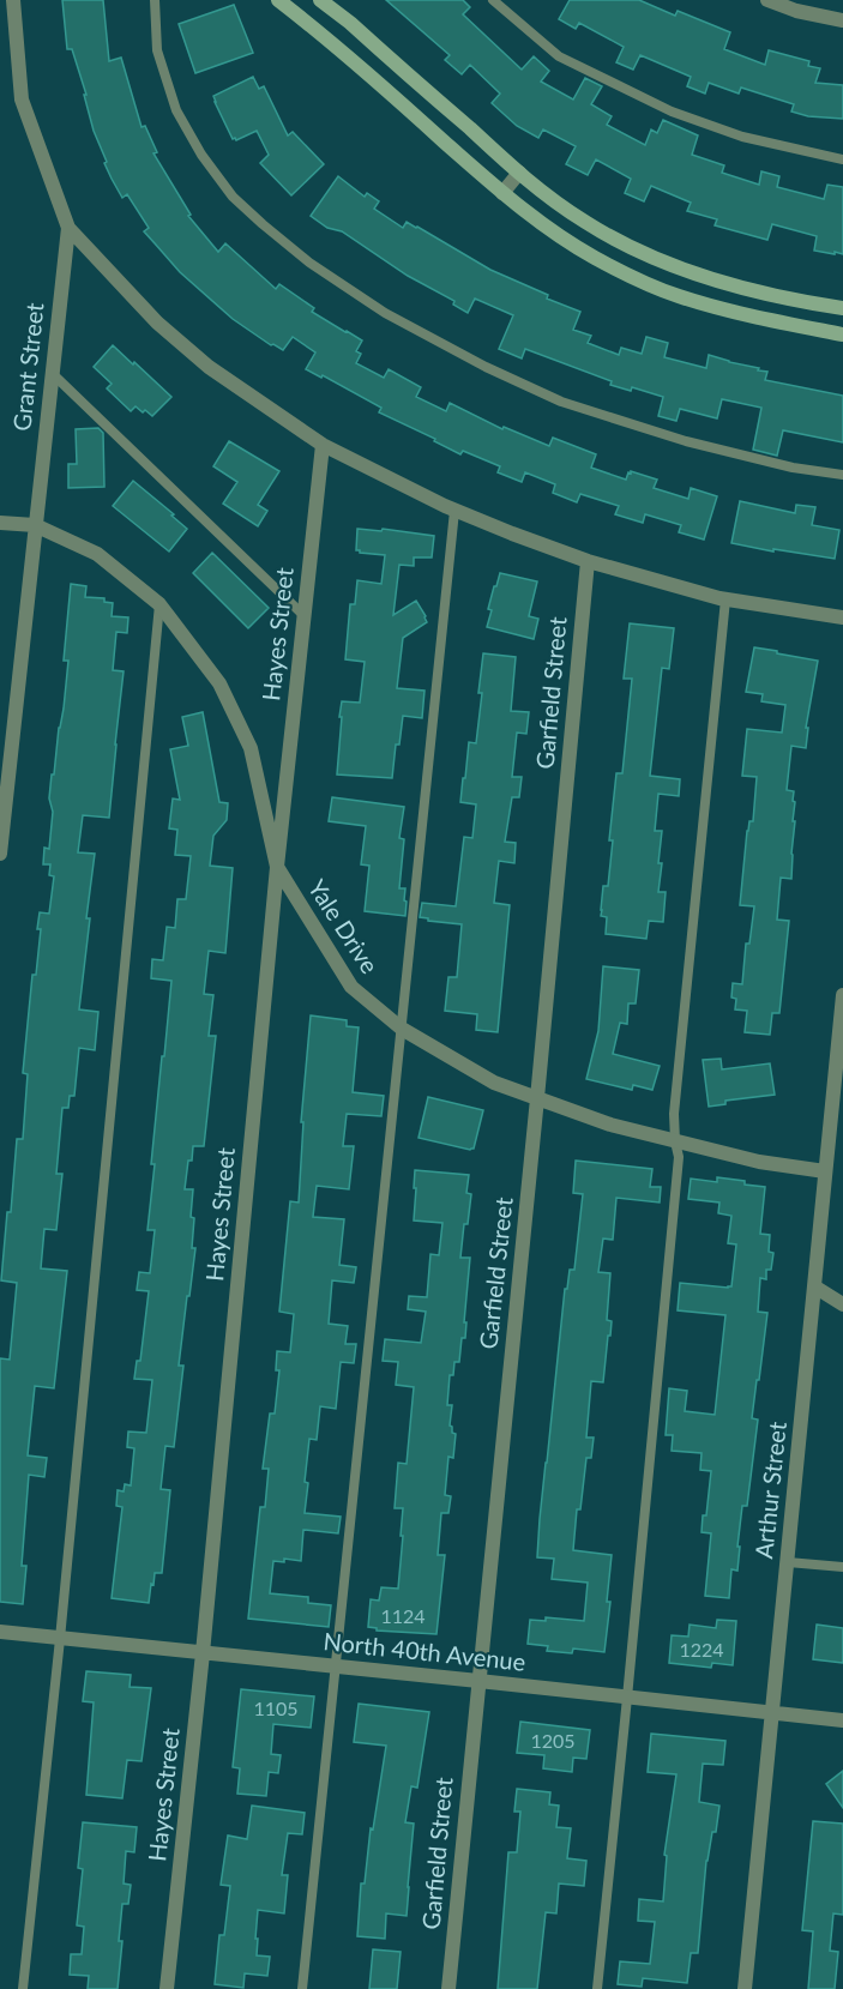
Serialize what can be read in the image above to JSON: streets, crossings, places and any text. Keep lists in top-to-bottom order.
{
  "streets": {
    "street": [
      "Grant Street",
      "Hayes Street",
      "Garfield Street",
      "Yale Drive",
      "Arthur Street",
      "North 40th Avenue"
    ]
  },
  "crossings": [
    ["Grant Street", "Yale Drive"],
    ["Hayes Street", "Yale Drive"],
    ["Hayes Street", "North 40th Avenue"],
    ["Garfield Street", "Yale Drive"],
    ["Garfield Street", "North 40th Avenue"],
    ["Yale Drive", "Arthur Street"],
    ["Arthur Street", "North 40th Avenue"]
  ],
  "house_numbers": [
    "1124",
    "1224",
    "1105",
    "1205"
  ]
}
